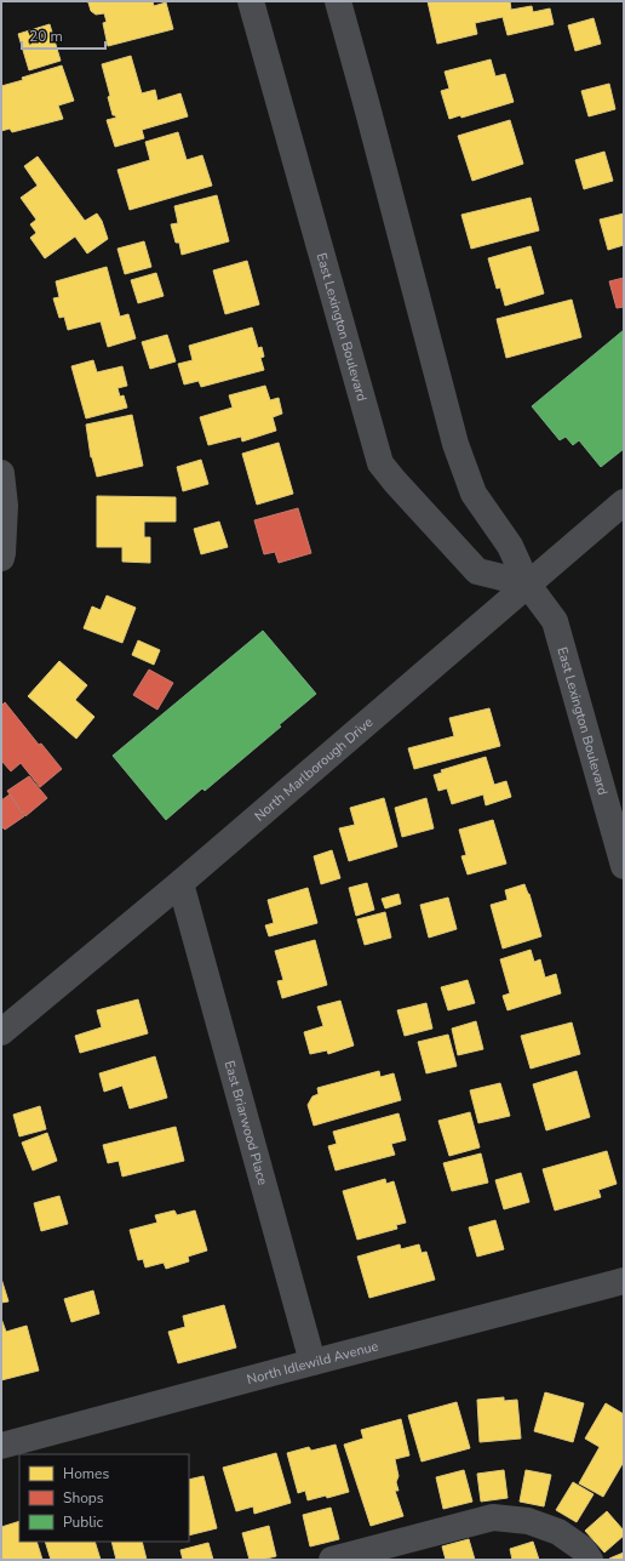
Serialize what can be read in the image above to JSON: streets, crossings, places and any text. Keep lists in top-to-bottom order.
{
  "streets": {
    "street": [
      "East Lexington Boulevard",
      "North Marlborough Drive",
      "East Briarwood Place",
      "North Idlewild Avenue"
    ]
  },
  "crossings": [
    ["East Lexington Boulevard", "North Marlborough Drive"],
    ["North Marlborough Drive", "East Briarwood Place"],
    ["East Briarwood Place", "North Idlewild Avenue"]
  ],
  "legend": ["Homes", "Shops", "Public"],
  "scale_bar": "20 m"
}
